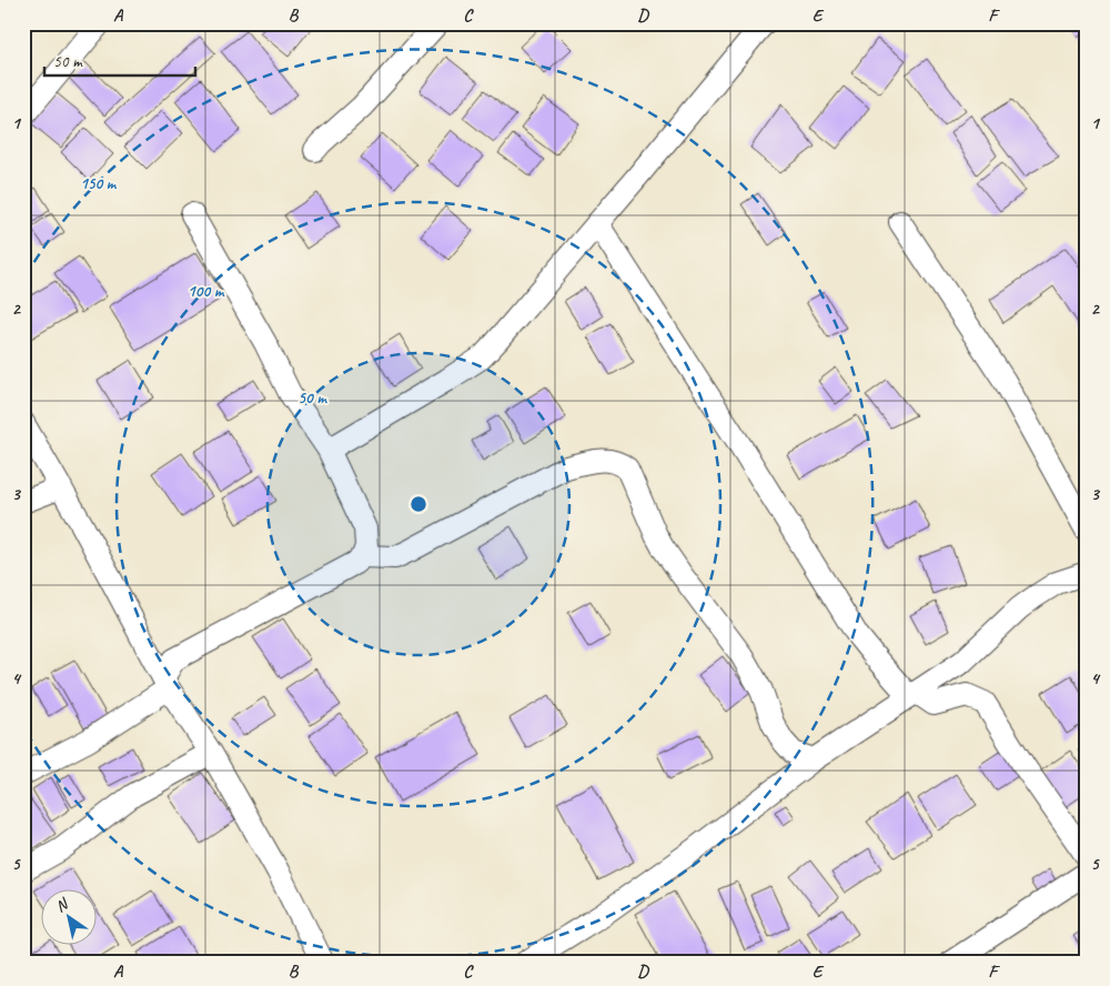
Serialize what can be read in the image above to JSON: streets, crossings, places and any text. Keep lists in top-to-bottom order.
{
  "scale_bar": "50 m",
  "north": "top left",
  "grid": {
    "columns": [
      "A",
      "B",
      "C",
      "D",
      "E",
      "F"
    ],
    "rows": [
      "1",
      "2",
      "3",
      "4",
      "5"
    ]
  },
  "rings": ["150 m", "100 m", "50 m"]
}
